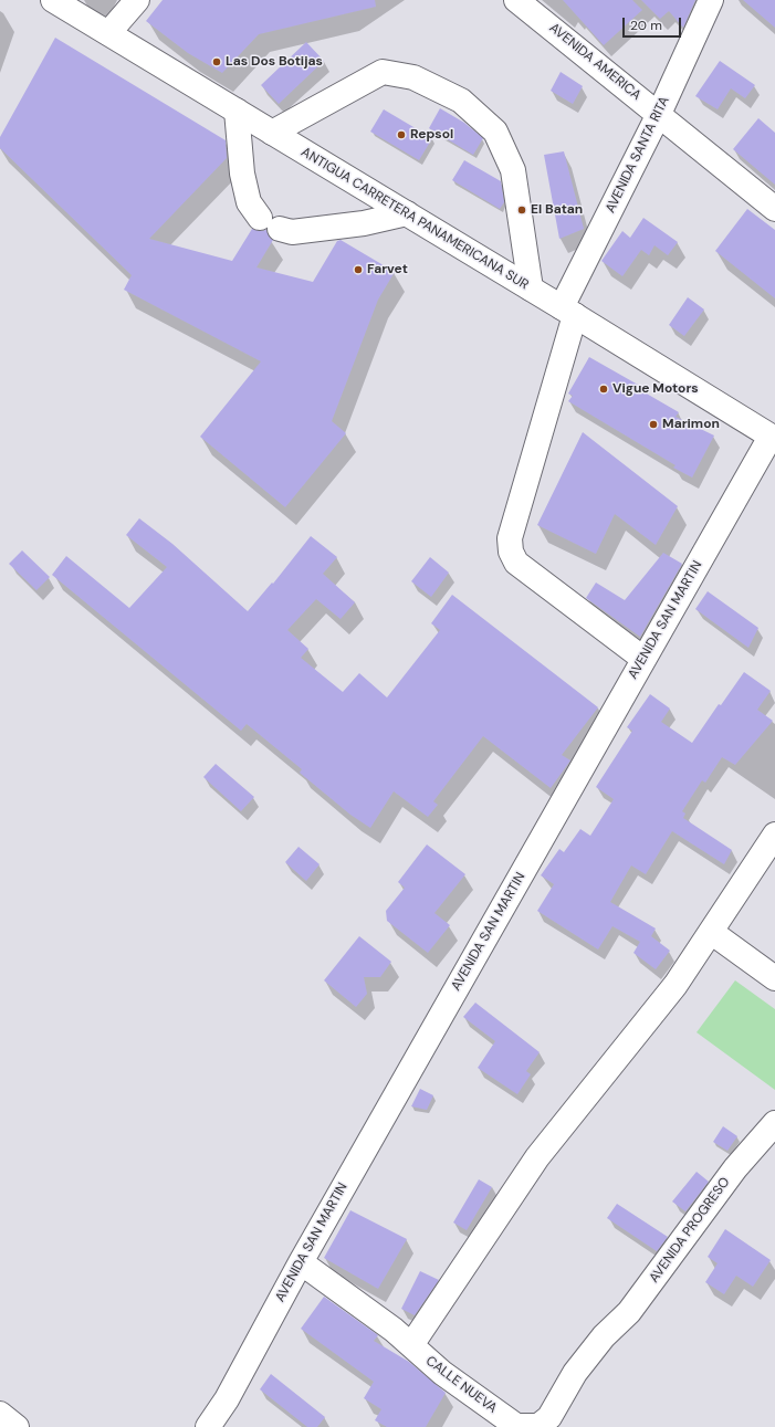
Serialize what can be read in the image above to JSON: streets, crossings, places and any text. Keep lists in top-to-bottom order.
{
  "streets": {
    "main road": [
      "AVENIDA AMERICA",
      "AVENIDA SANTA RITA",
      "ANTIGUA CARRETERA PANAMERICANA SUR",
      "AVENIDA SAN MARTIN",
      "AVENIDA PROGRESO",
      "CALLE NUEVA"
    ]
  },
  "crossings": [
    ["AVENIDA AMERICA", "AVENIDA SANTA RITA"],
    ["AVENIDA SANTA RITA", "ANTIGUA CARRETERA PANAMERICANA SUR"],
    ["AVENIDA SANTA RITA", "AVENIDA SAN MARTIN"],
    ["ANTIGUA CARRETERA PANAMERICANA SUR", "AVENIDA SAN MARTIN"],
    ["AVENIDA SAN MARTIN", "CALLE NUEVA"],
    ["AVENIDA PROGRESO", "CALLE NUEVA"]
  ],
  "places": [
    "Las Dos Botijas",
    "Repsol",
    "El Batan",
    "Farvet",
    "Vigue Motors",
    "Marimon"
  ],
  "scale_bar": "20 m"
}
